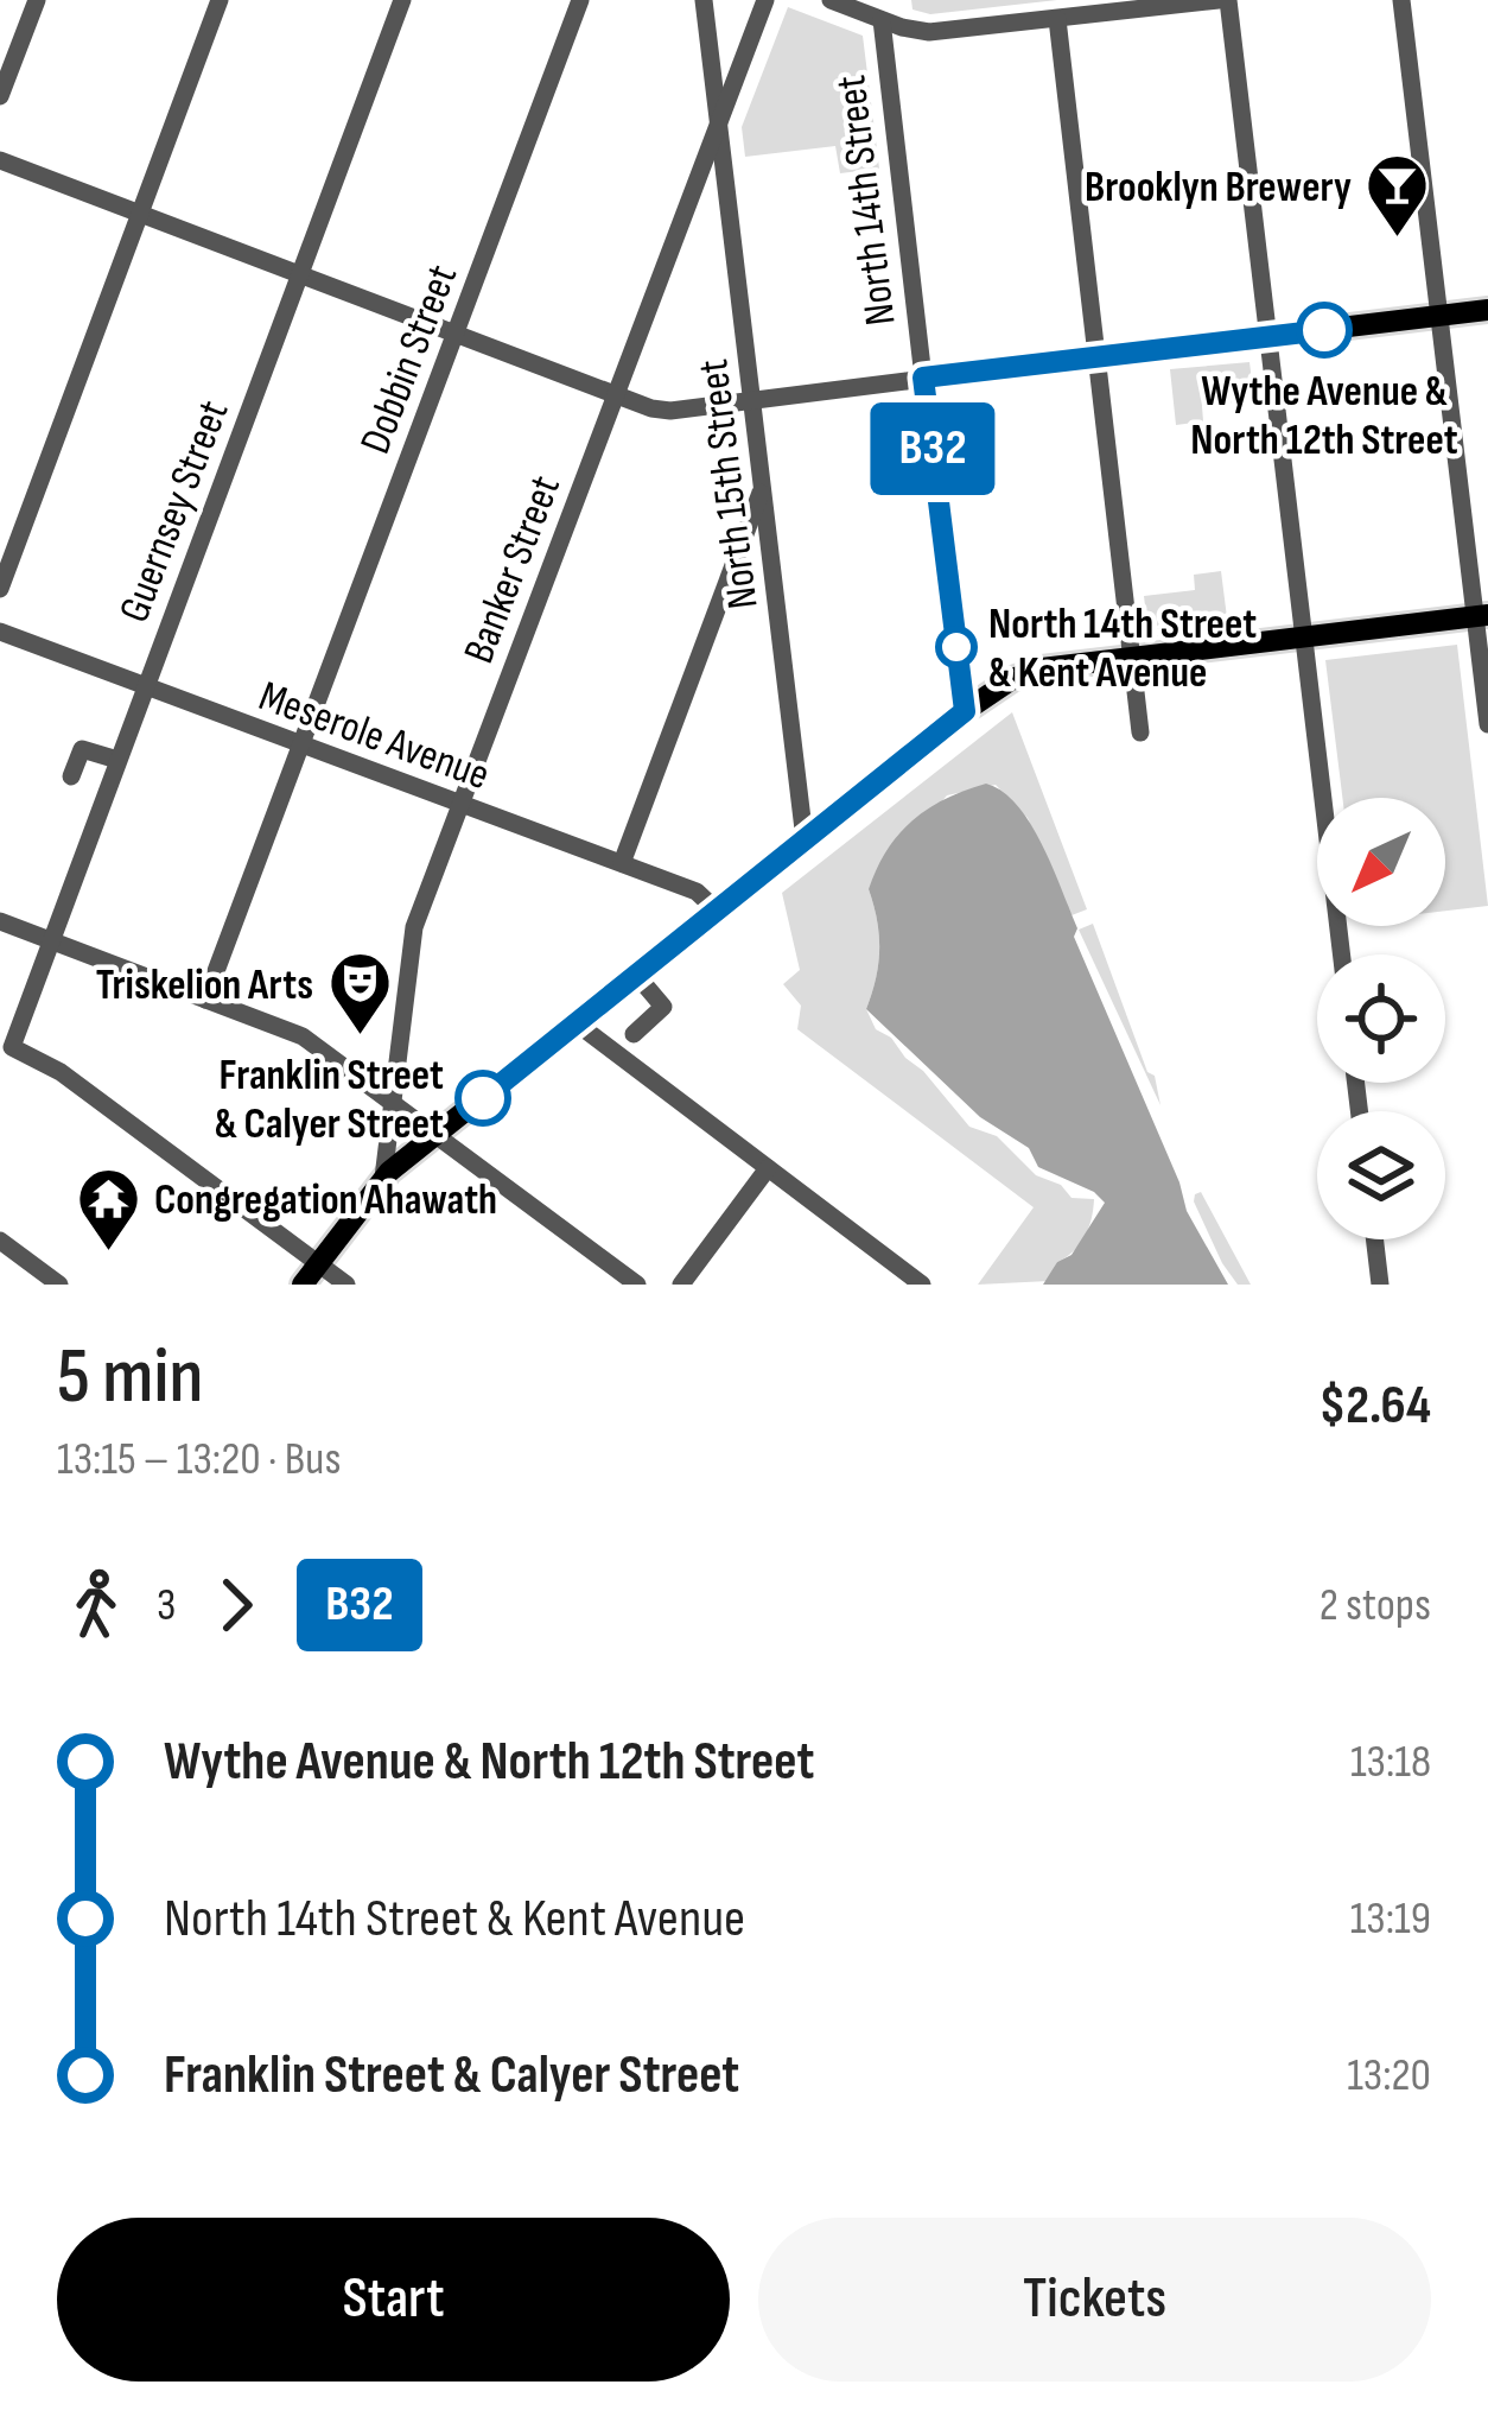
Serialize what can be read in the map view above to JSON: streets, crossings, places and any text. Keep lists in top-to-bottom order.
{
  "streets": {
    "main road": ["North 14th Street"],
    "street": [
      "Dobbin Street",
      "North 15th Street",
      "Guernsey Street",
      "Banker Street",
      "Meserole Avenue"
    ]
  },
  "crossings": [
    ["Dobbin Street", "Meserole Avenue"],
    ["North 15th Street", "Banker Street"],
    ["Guernsey Street", "Meserole Avenue"],
    ["Banker Street", "Meserole Avenue"]
  ],
  "places": {
    "bar": ["Brooklyn Brewery"],
    "other": ["Wythe Avenue & North 12th Street", "North 14th Street & Kent Avenue", "Franklin Street & Calyer Street"],
    "theatre": ["Triskelion Arts"],
    "temple": ["Congregation Ahawath"]
  },
  "lines": ["bus line B32"],
  "north": "bottom left",
  "page": {
    "on_map": "B32",
    "heading": ["5 min", "13:15 – 13:20 · Bus", "$2.64"],
    "legs": ["3", "B32", "2 stops"],
    "list": [
      {
        "name": "Wythe Avenue & North 12th Street",
        "value": "13:18"
      },
      {
        "name": "North 14th Street & Kent Avenue",
        "value": "13:19"
      },
      {
        "name": "Franklin Street & Calyer Street",
        "value": "13:20"
      }
    ],
    "buttons": ["Start", "Tickets"]
  }
}
